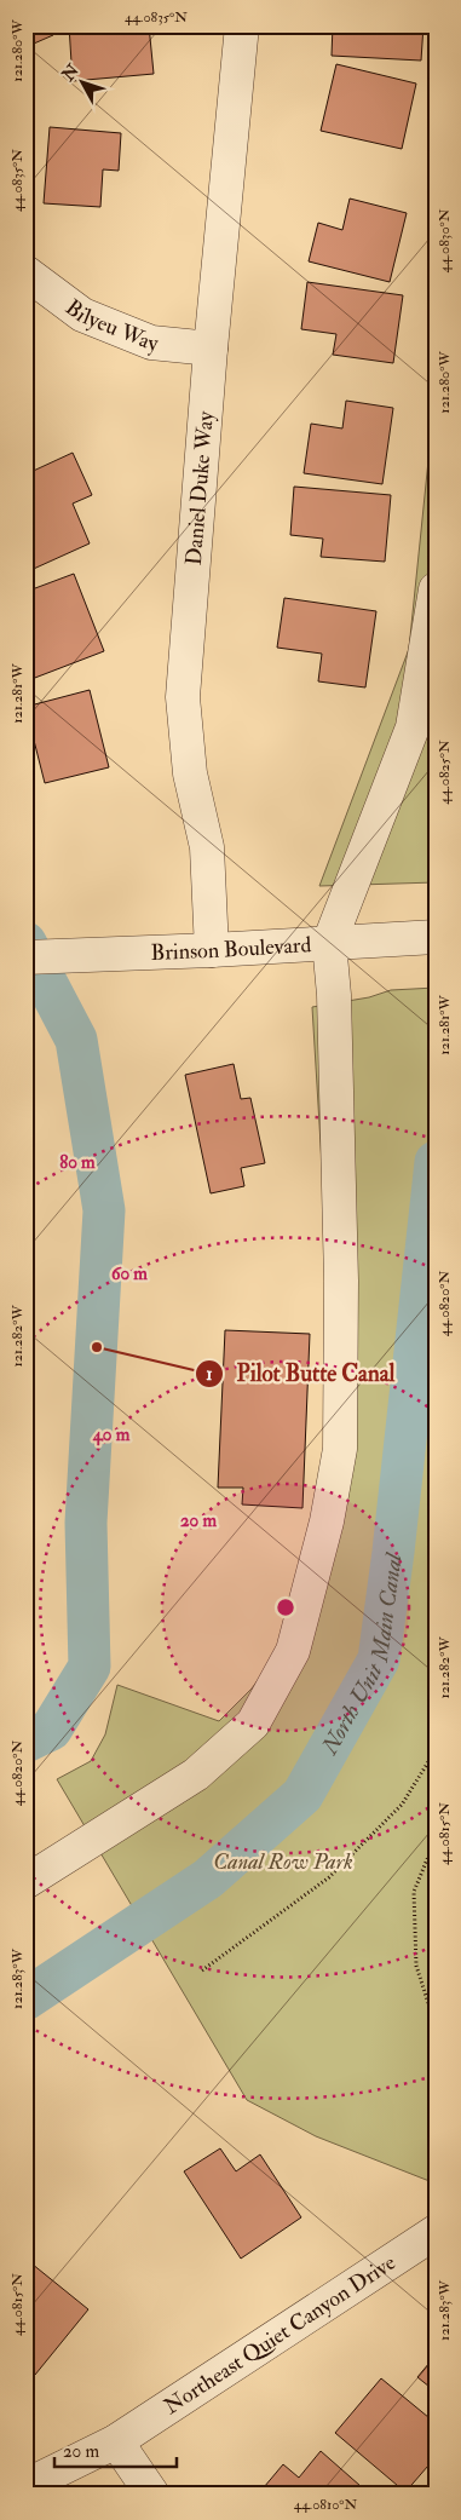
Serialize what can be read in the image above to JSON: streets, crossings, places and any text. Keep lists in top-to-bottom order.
{
  "streets": {
    "street": [
      "Bilyeu Way",
      "Daniel Duke Way",
      "Brinson Boulevard",
      "Northeast Quiet Canyon Drive"
    ]
  },
  "crossings": [
    ["Bilyeu Way", "Daniel Duke Way"],
    ["Daniel Duke Way", "Brinson Boulevard"]
  ],
  "water": ["North Unit Main Canal"],
  "parks": ["Canal Row Park"],
  "places": ["Pilot Butte Canal"],
  "scale_bar": "20 m",
  "north": "top left",
  "coordinates": [
    "44.0835°N",
    "121.280°W",
    "44.0830°N",
    "121.281°W",
    "44.0825°N",
    "44.0820°N",
    "121.282°W",
    "44.0815°N",
    "121.283°W",
    "44.0810°N"
  ],
  "rings": [
    "80 m",
    "60 m",
    "40 m",
    "20 m"
  ]
}
